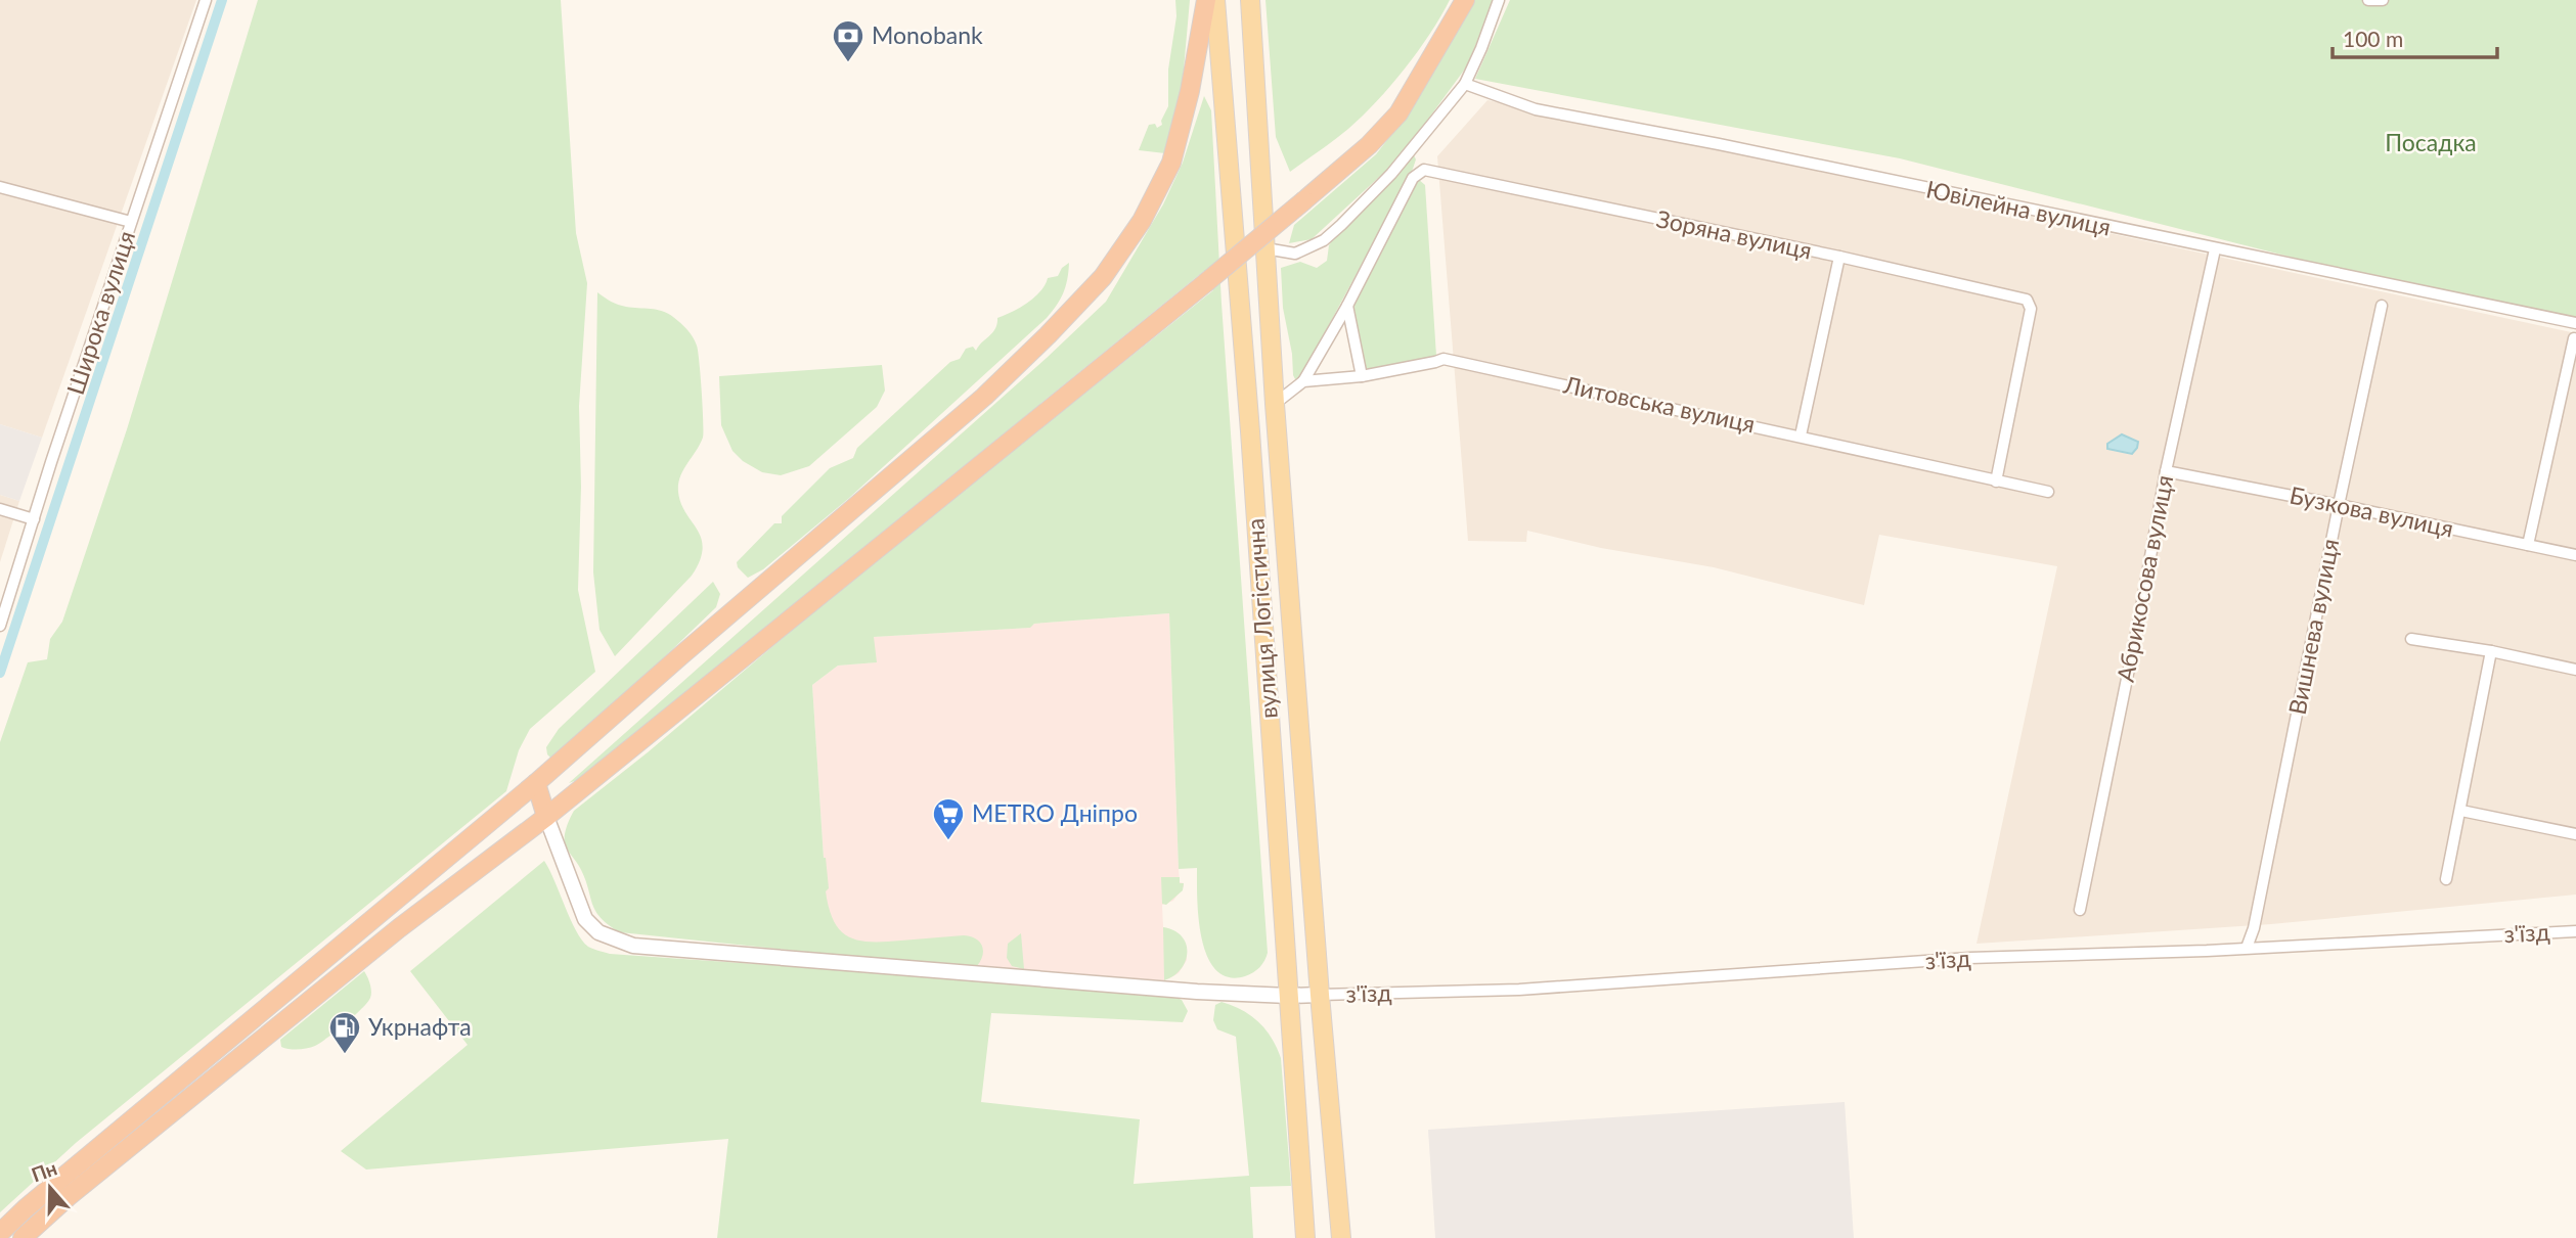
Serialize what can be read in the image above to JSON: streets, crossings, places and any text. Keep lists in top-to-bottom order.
{
  "streets": {
    "main road": ["вулиця Логістична"],
    "street": [
      "Ювілейна вулиця",
      "Зоряна вулиця",
      "Широка вулиця",
      "Литовська вулиця",
      "Бузкова вулиця",
      "Абрикосова вулиця",
      "Вишнева вулиця",
      "з'їзд"
    ]
  },
  "crossings": [
    ["Ювілейна вулиця", "Абрикосова вулиця"],
    ["Зоряна вулиця", "Литовська вулиця"],
    ["Бузкова вулиця", "Абрикосова вулиця"],
    ["Бузкова вулиця", "Вишнева вулиця"],
    ["Вишнева вулиця", "з'їзд"]
  ],
  "parks": ["Посадка"],
  "places": {
    "bank": ["Monobank"],
    "supermarket": ["METRO Дніпро"],
    "fuel station": ["Укрнафта"]
  },
  "scale_bar": "100 m",
  "north": "top"
}
